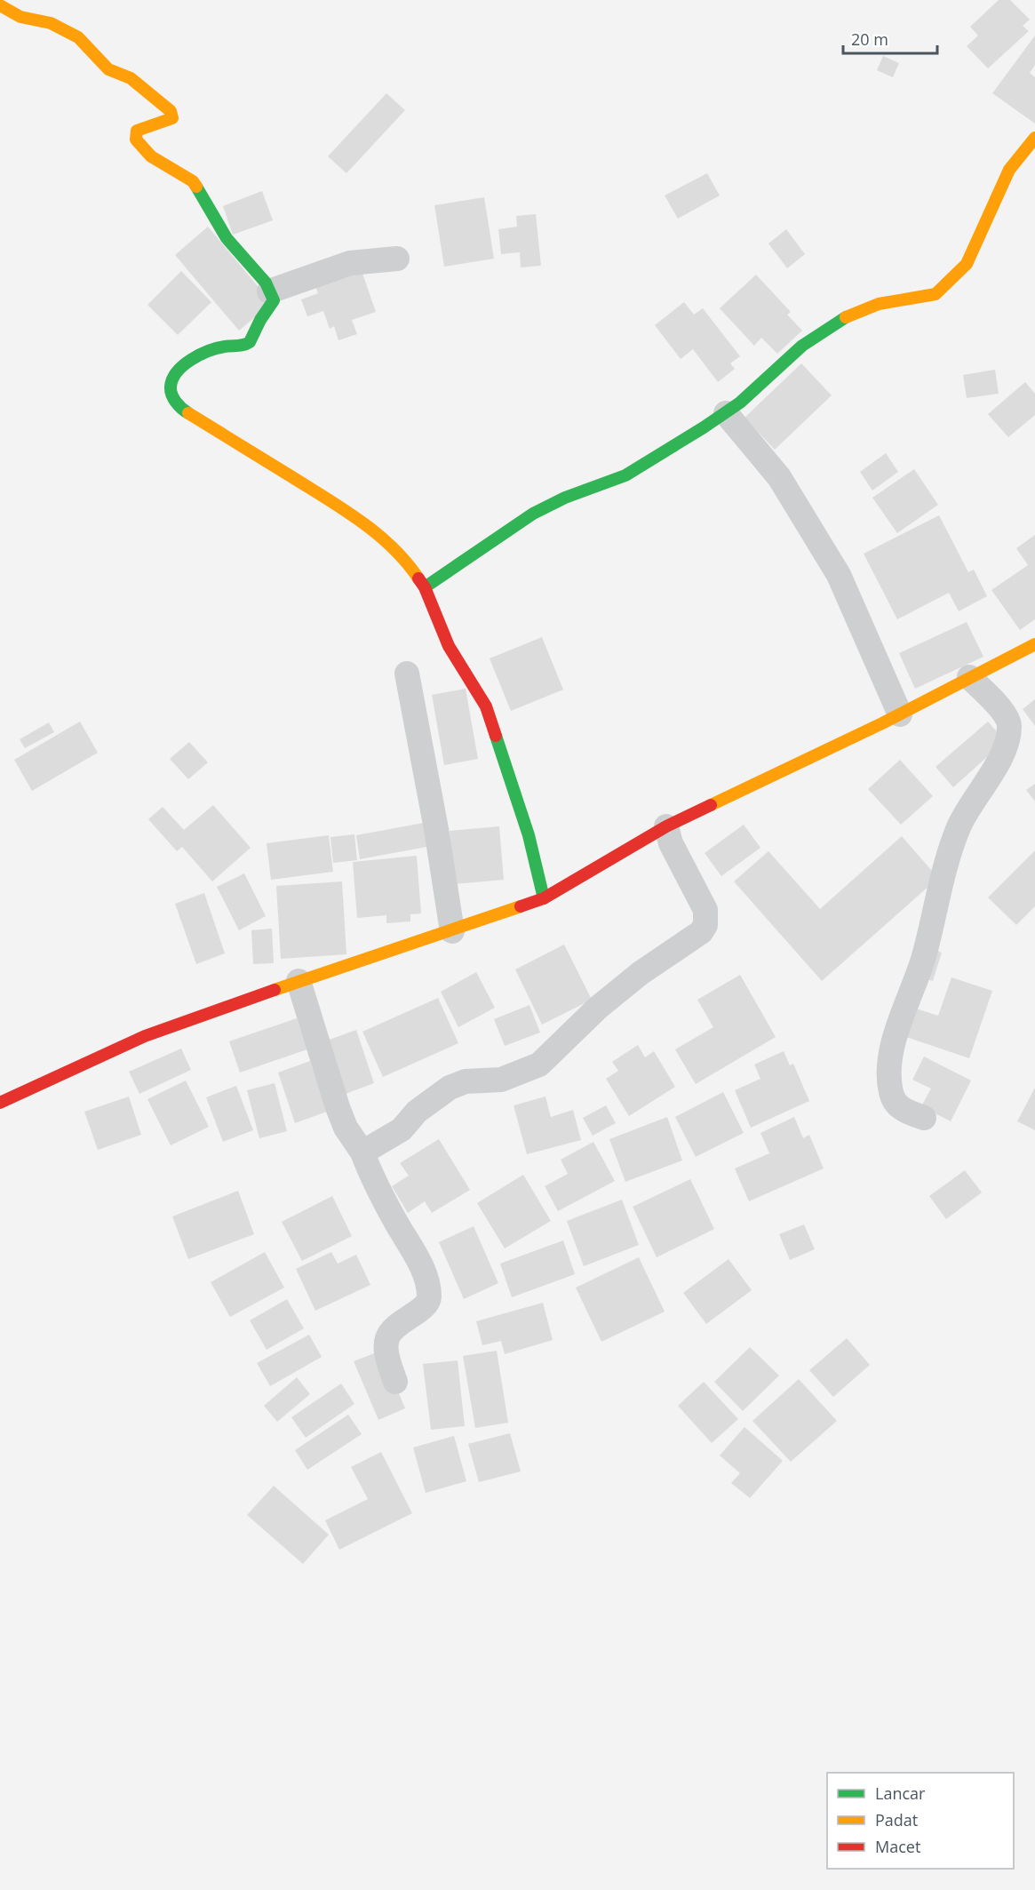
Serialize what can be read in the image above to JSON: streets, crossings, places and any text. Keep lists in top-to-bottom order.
{
  "legend": ["Lancar", "Padat", "Macet"],
  "scale_bar": "20 m"
}
